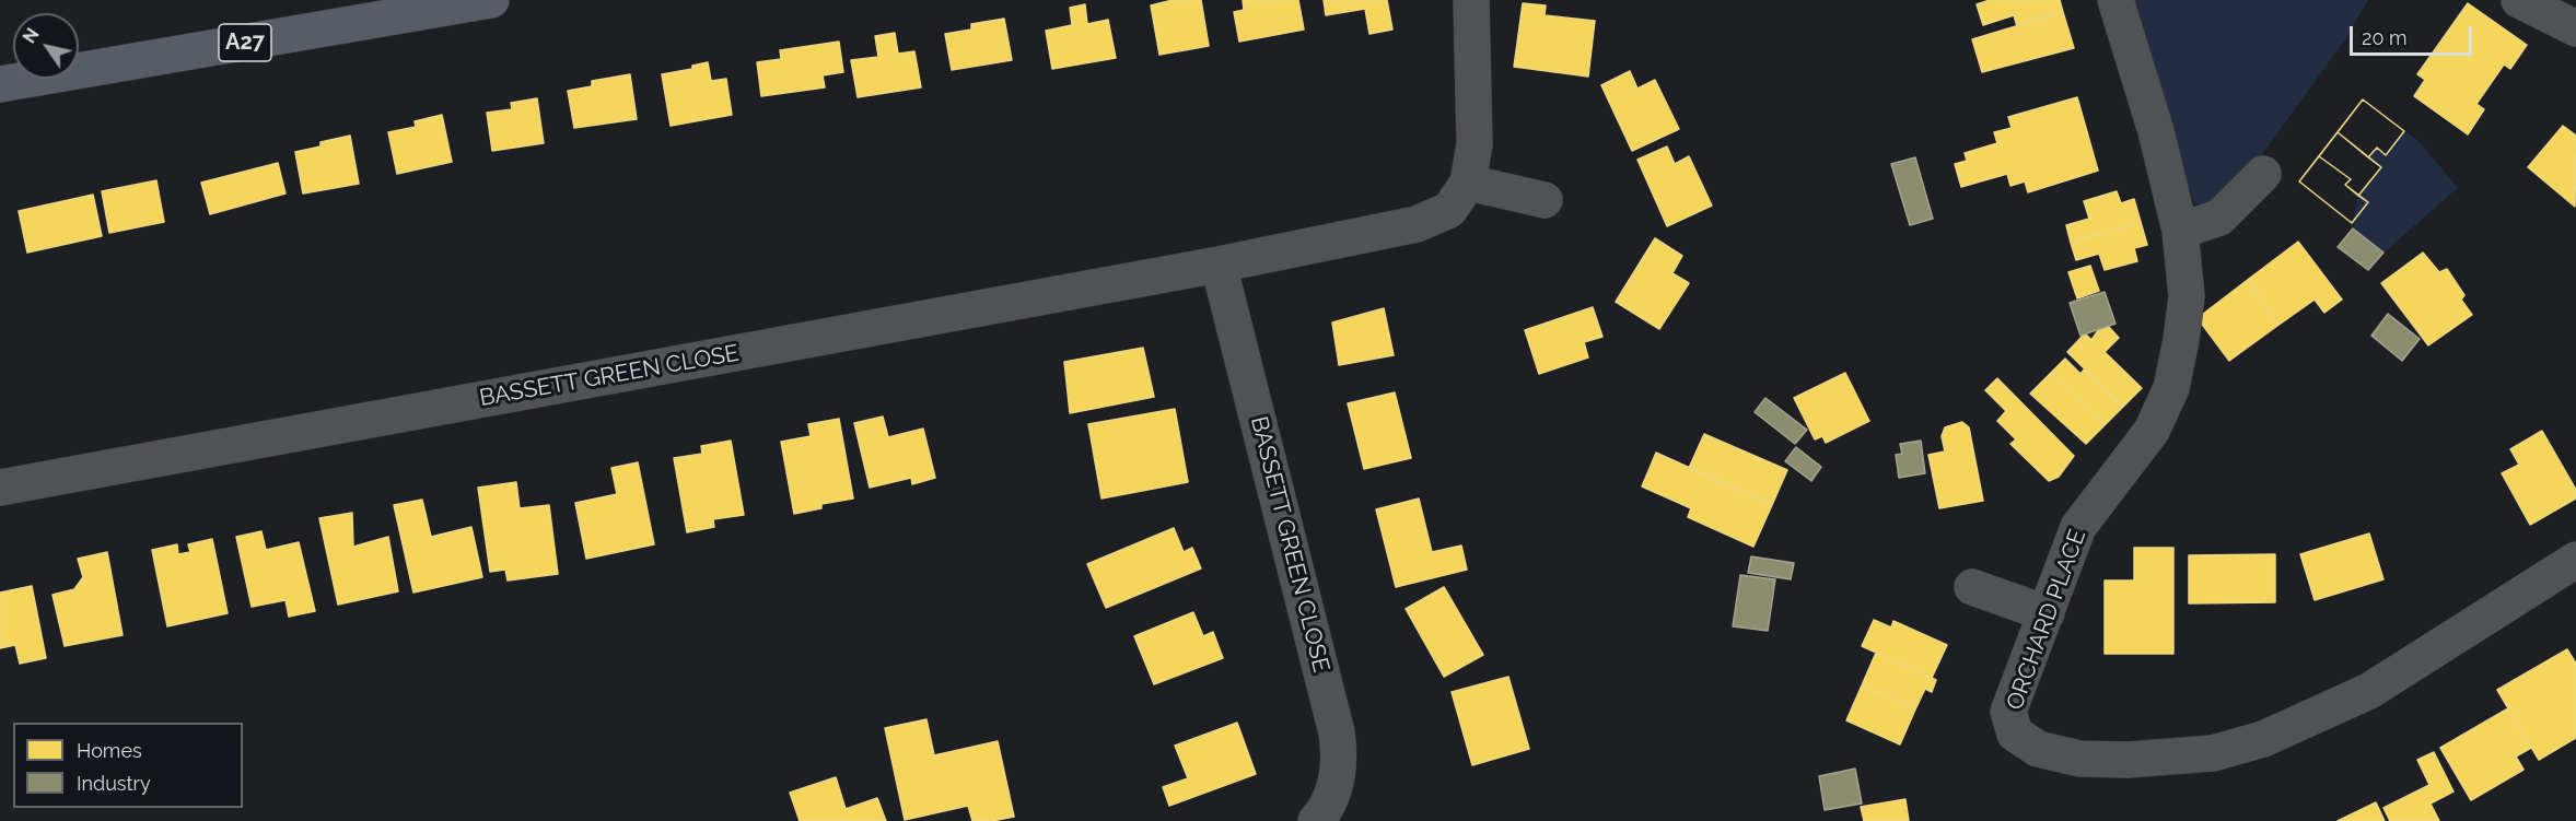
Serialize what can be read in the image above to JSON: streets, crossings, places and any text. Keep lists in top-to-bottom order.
{
  "streets": {
    "main road": ["A27"],
    "street": ["BASSETT GREEN CLOSE", "ORCHARD PLACE"]
  },
  "legend": ["Homes", "Industry"],
  "scale_bar": "20 m",
  "north": "top left"
}
